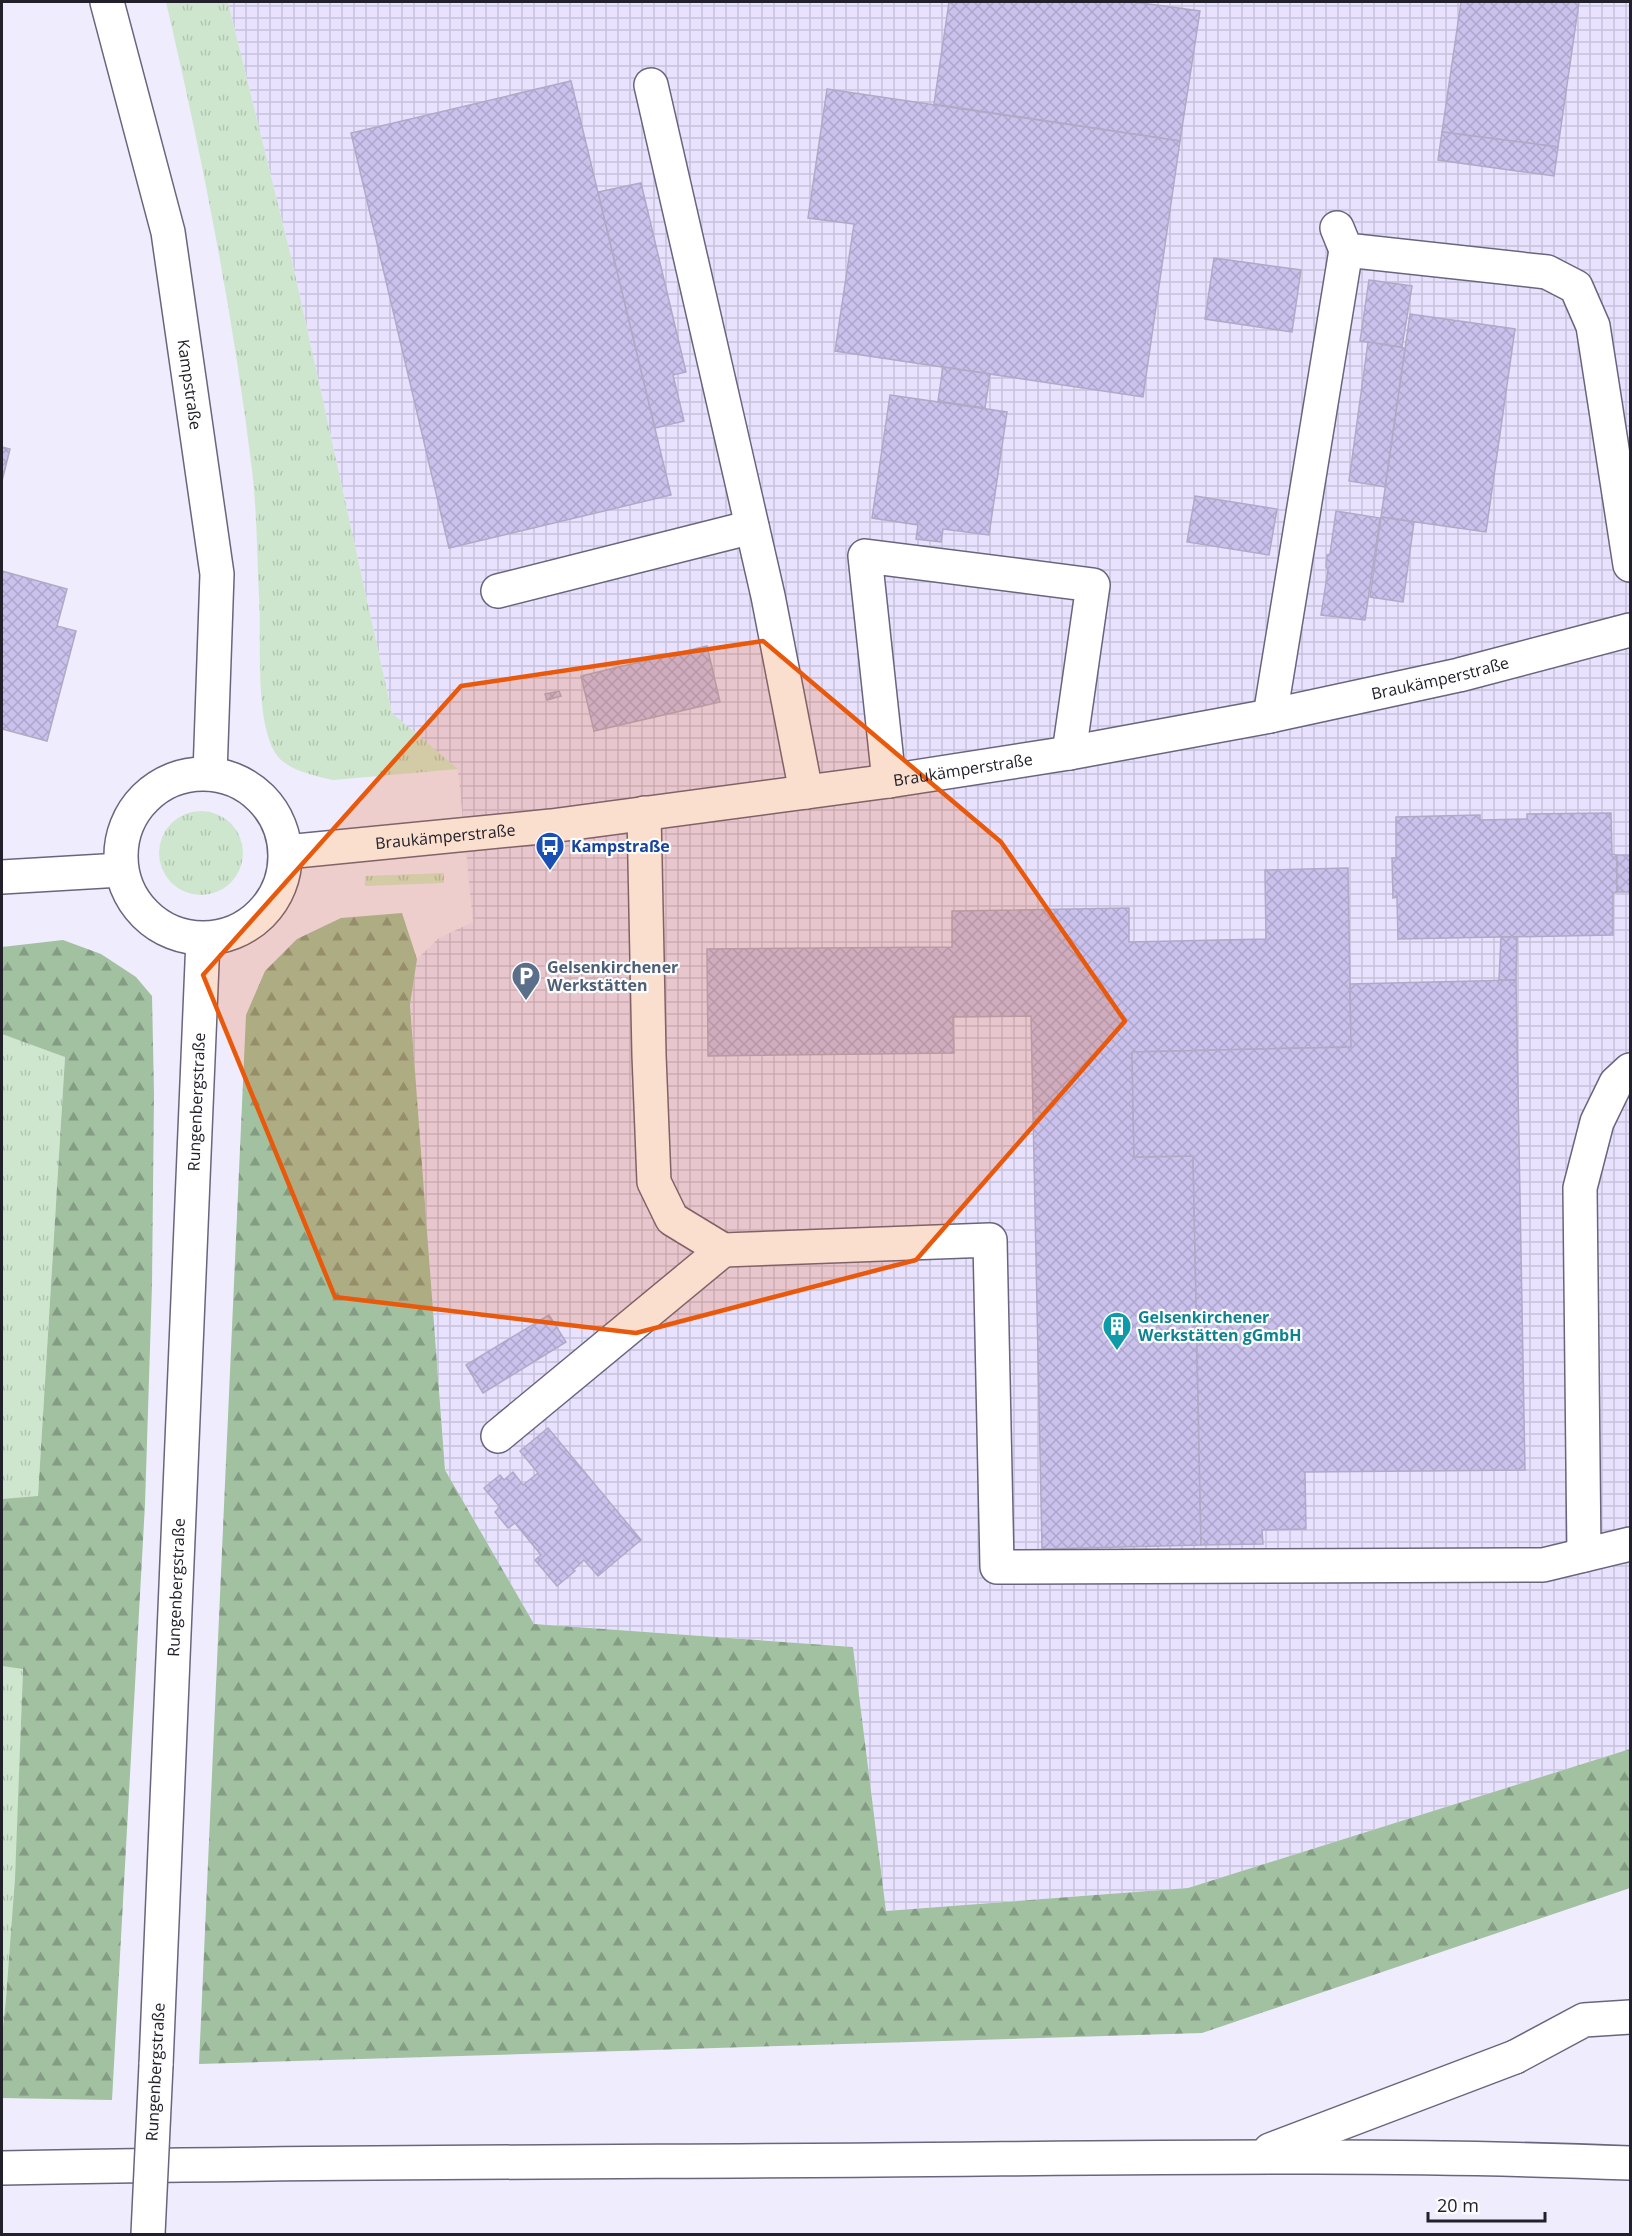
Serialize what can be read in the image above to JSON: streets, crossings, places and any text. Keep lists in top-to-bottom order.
{
  "streets": {
    "main road": ["Kampstraße", "Braukämperstraße", "Rungenbergstraße"]
  },
  "crossings": [
    ["Kampstraße", "Braukämperstraße"],
    ["Kampstraße", "Rungenbergstraße"],
    ["Braukämperstraße", "Rungenbergstraße"]
  ],
  "places": {
    "bus stop": ["Kampstraße"],
    "parking": ["Gelsenkirchener Werkstätten"],
    "building": ["Gelsenkirchener Werkstätten gGmbH"]
  },
  "scale_bar": "20 m"
}
